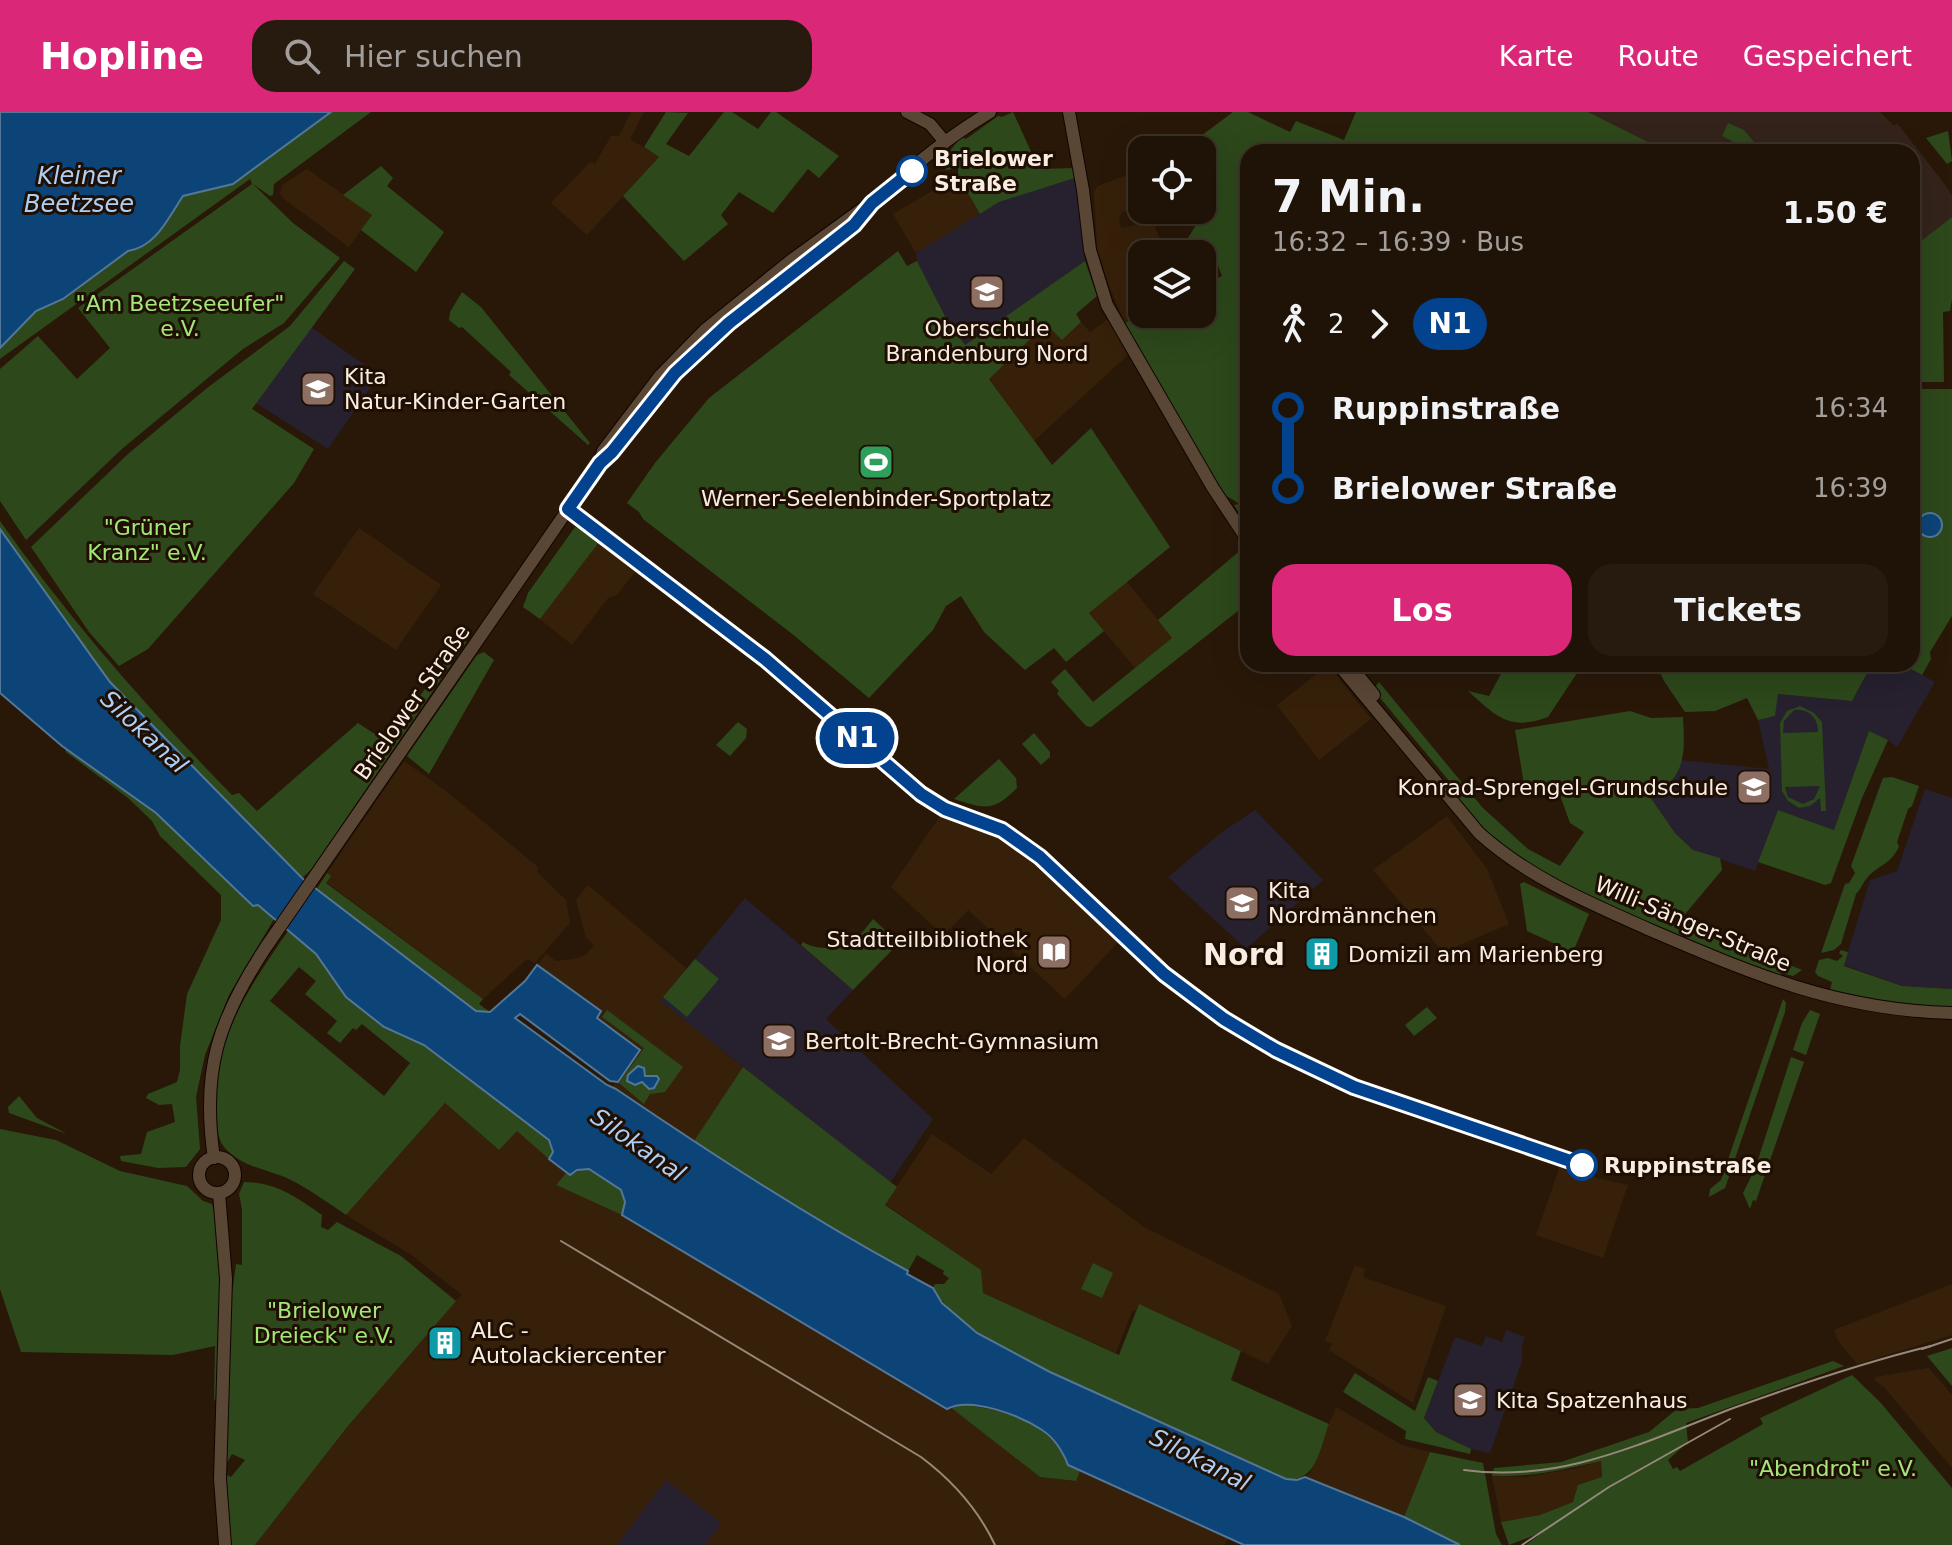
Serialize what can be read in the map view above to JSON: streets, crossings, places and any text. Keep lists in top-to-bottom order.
{
  "streets": {
    "main road": ["Brielower Straße", "Willi-Sänger-Straße"]
  },
  "districts": ["Nord"],
  "water": ["Kleiner Beetzsee", "Silokanal"],
  "parks": [
    "\"Am Beetzseeufer\" e.V.",
    "\"Grüner Kranz\" e.V.",
    "\"Brielower Dreieck\" e.V.",
    "\"Abendrot\" e.V."
  ],
  "places": {
    "other": ["Brielower Straße", "Ruppinstraße"],
    "school or university": [
      "Oberschule Brandenburg Nord",
      "Kita Natur-Kinder-Garten",
      "Konrad-Sprengel-Grundschule",
      "Kita Nordmännchen",
      "Bertolt-Brecht-Gymnasium",
      "Kita Spatzenhaus"
    ],
    "sports": ["Werner-Seelenbinder-Sportplatz"],
    "library": ["Stadtteilbibliothek Nord"],
    "building": ["Domizil am Marienberg", "ALC - Autolackiercenter"]
  },
  "lines": ["bus line N1"],
  "page": {
    "header": "Hopline",
    "search": "Hier suchen",
    "nav": ["Karte", "Route", "Gespeichert"],
    "on_map": "N1",
    "heading": ["7 Min.", "16:32 – 16:39 · Bus", "1.50 €"],
    "legs": ["2", "N1"],
    "list": [
      {
        "name": "Ruppinstraße",
        "value": "16:34"
      },
      {
        "name": "Brielower Straße",
        "value": "16:39"
      }
    ],
    "buttons": ["Los", "Tickets"]
  }
}
